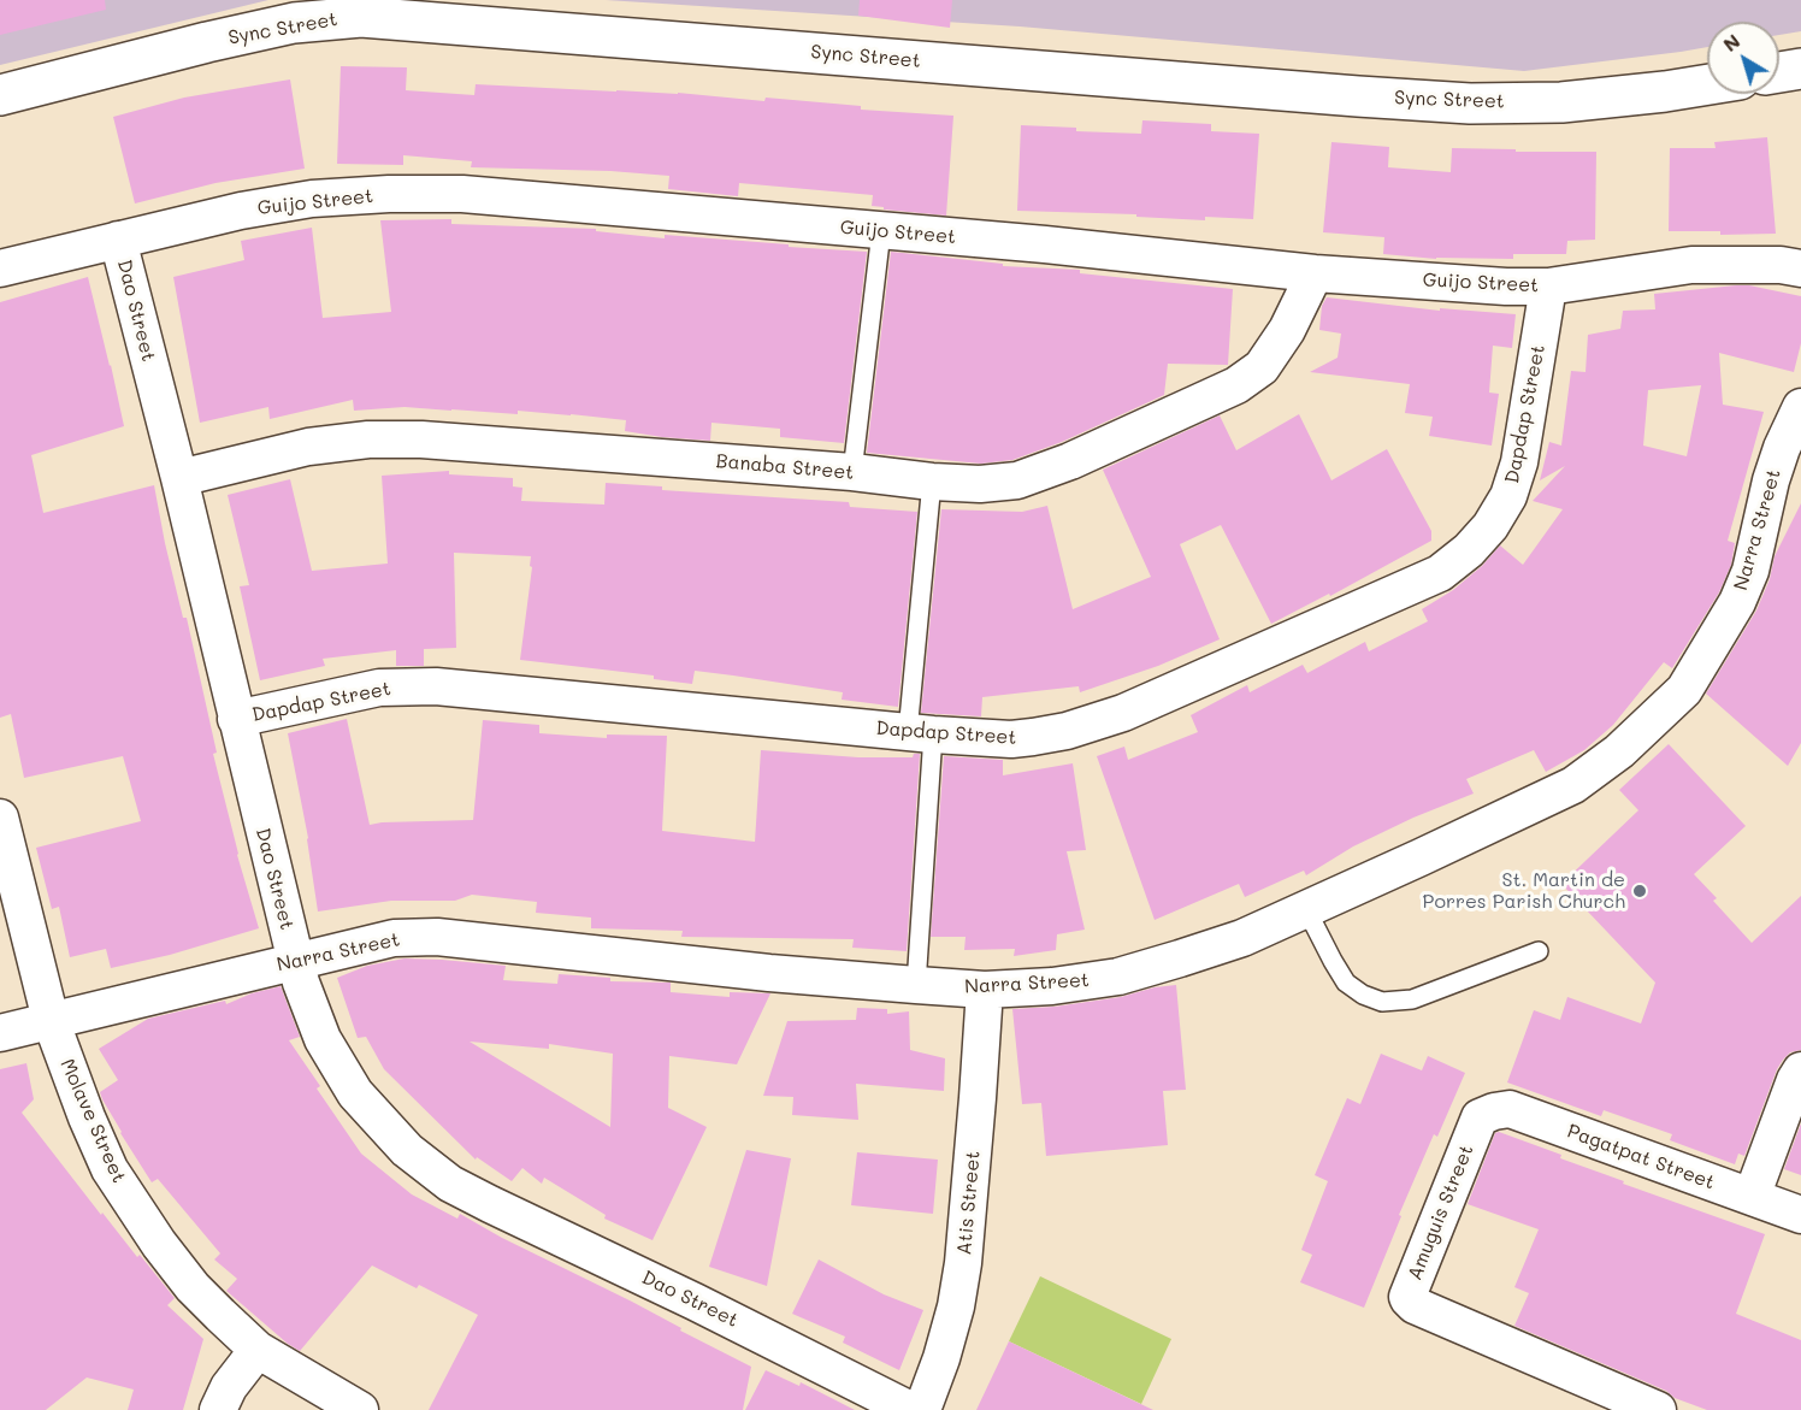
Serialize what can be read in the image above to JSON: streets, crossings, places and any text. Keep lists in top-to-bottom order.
{
  "streets": {
    "main road": ["Sync Street"],
    "street": [
      "Guijo Street",
      "Dao Street",
      "Dapdap Street",
      "Banaba Street",
      "Narra Street",
      "Molave Street",
      "Pagatpat Street",
      "Atis Street",
      "Amuguis Street"
    ]
  },
  "crossings": [
    ["Guijo Street", "Dao Street"],
    ["Guijo Street", "Dapdap Street"],
    ["Guijo Street", "Banaba Street"],
    ["Dao Street", "Dapdap Street"],
    ["Dao Street", "Banaba Street"],
    ["Dao Street", "Narra Street"],
    ["Narra Street", "Molave Street"],
    ["Narra Street", "Atis Street"],
    ["Pagatpat Street", "Amuguis Street"]
  ],
  "places": ["St. Martin de Porres Parish Church"],
  "north": "top left"
}
